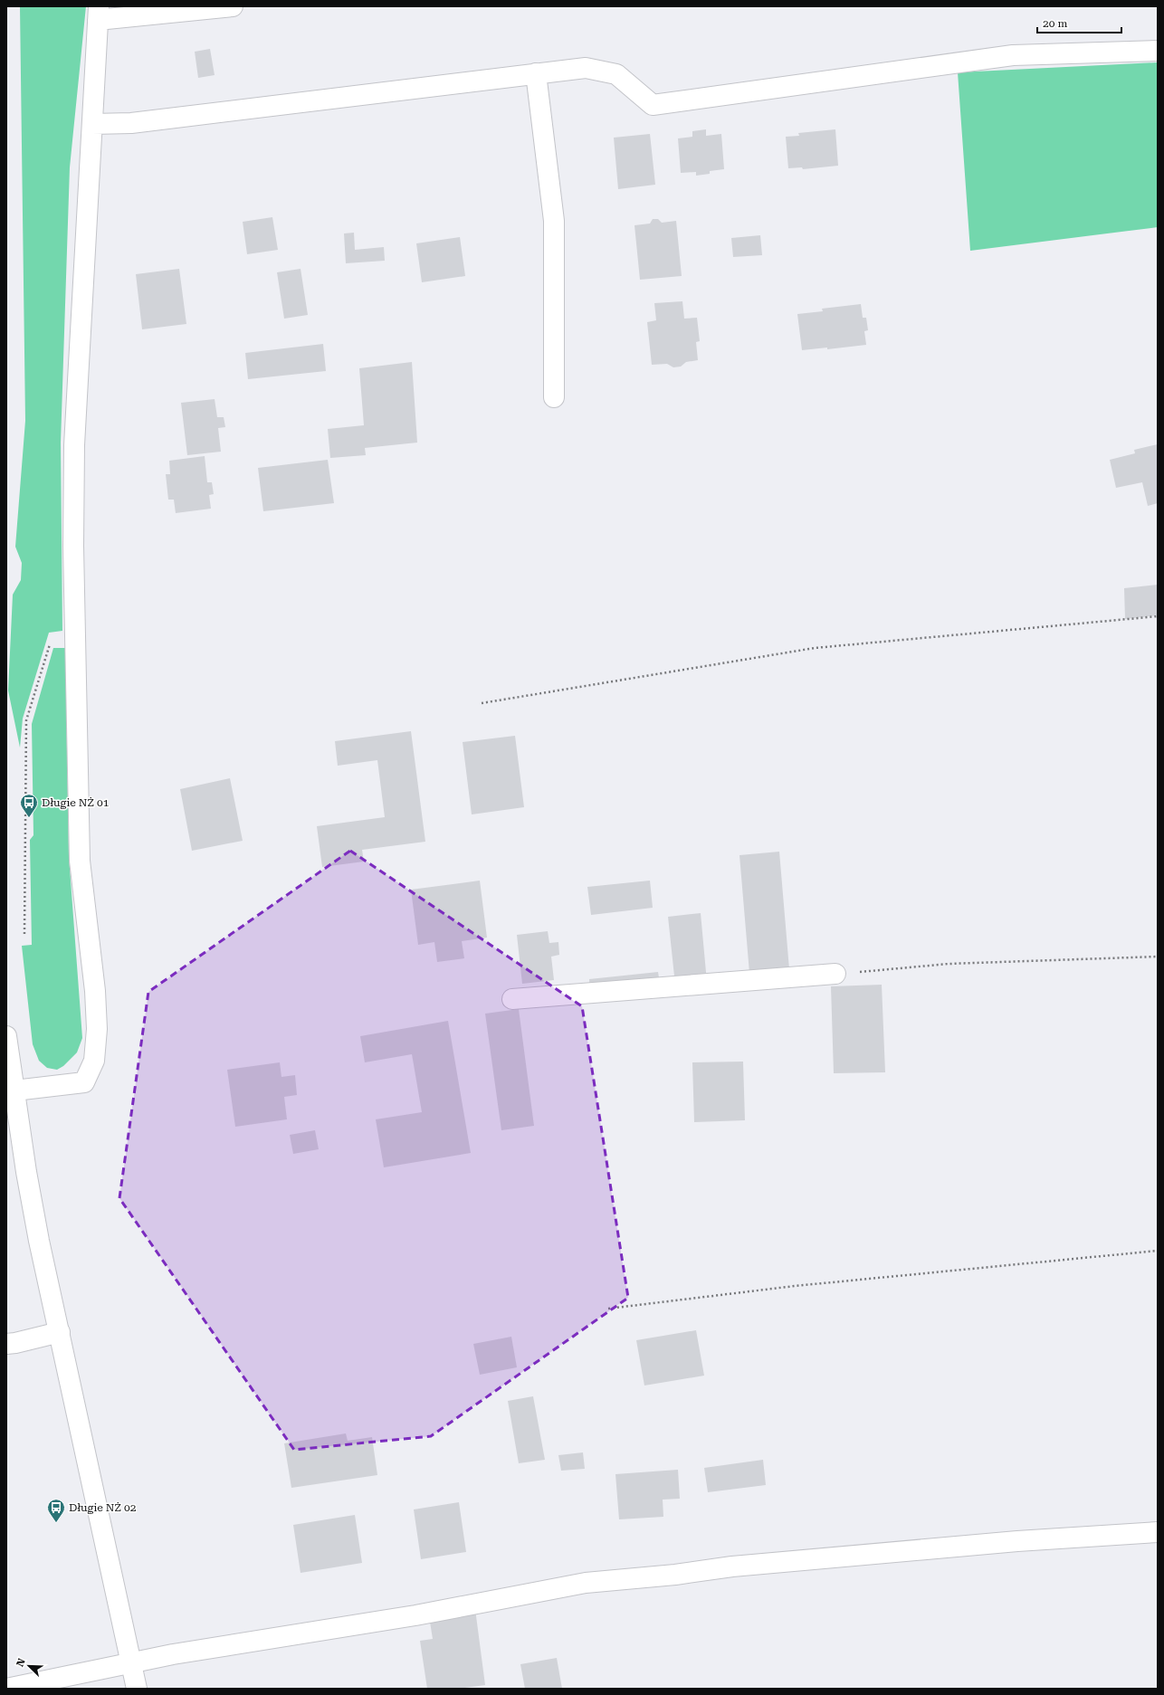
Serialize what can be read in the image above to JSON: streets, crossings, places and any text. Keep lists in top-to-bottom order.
{
  "places": {
    "bus stop": ["Długie NŻ 01", "Długie NŻ 02"]
  },
  "scale_bar": "20 m",
  "north": "top left"
}
